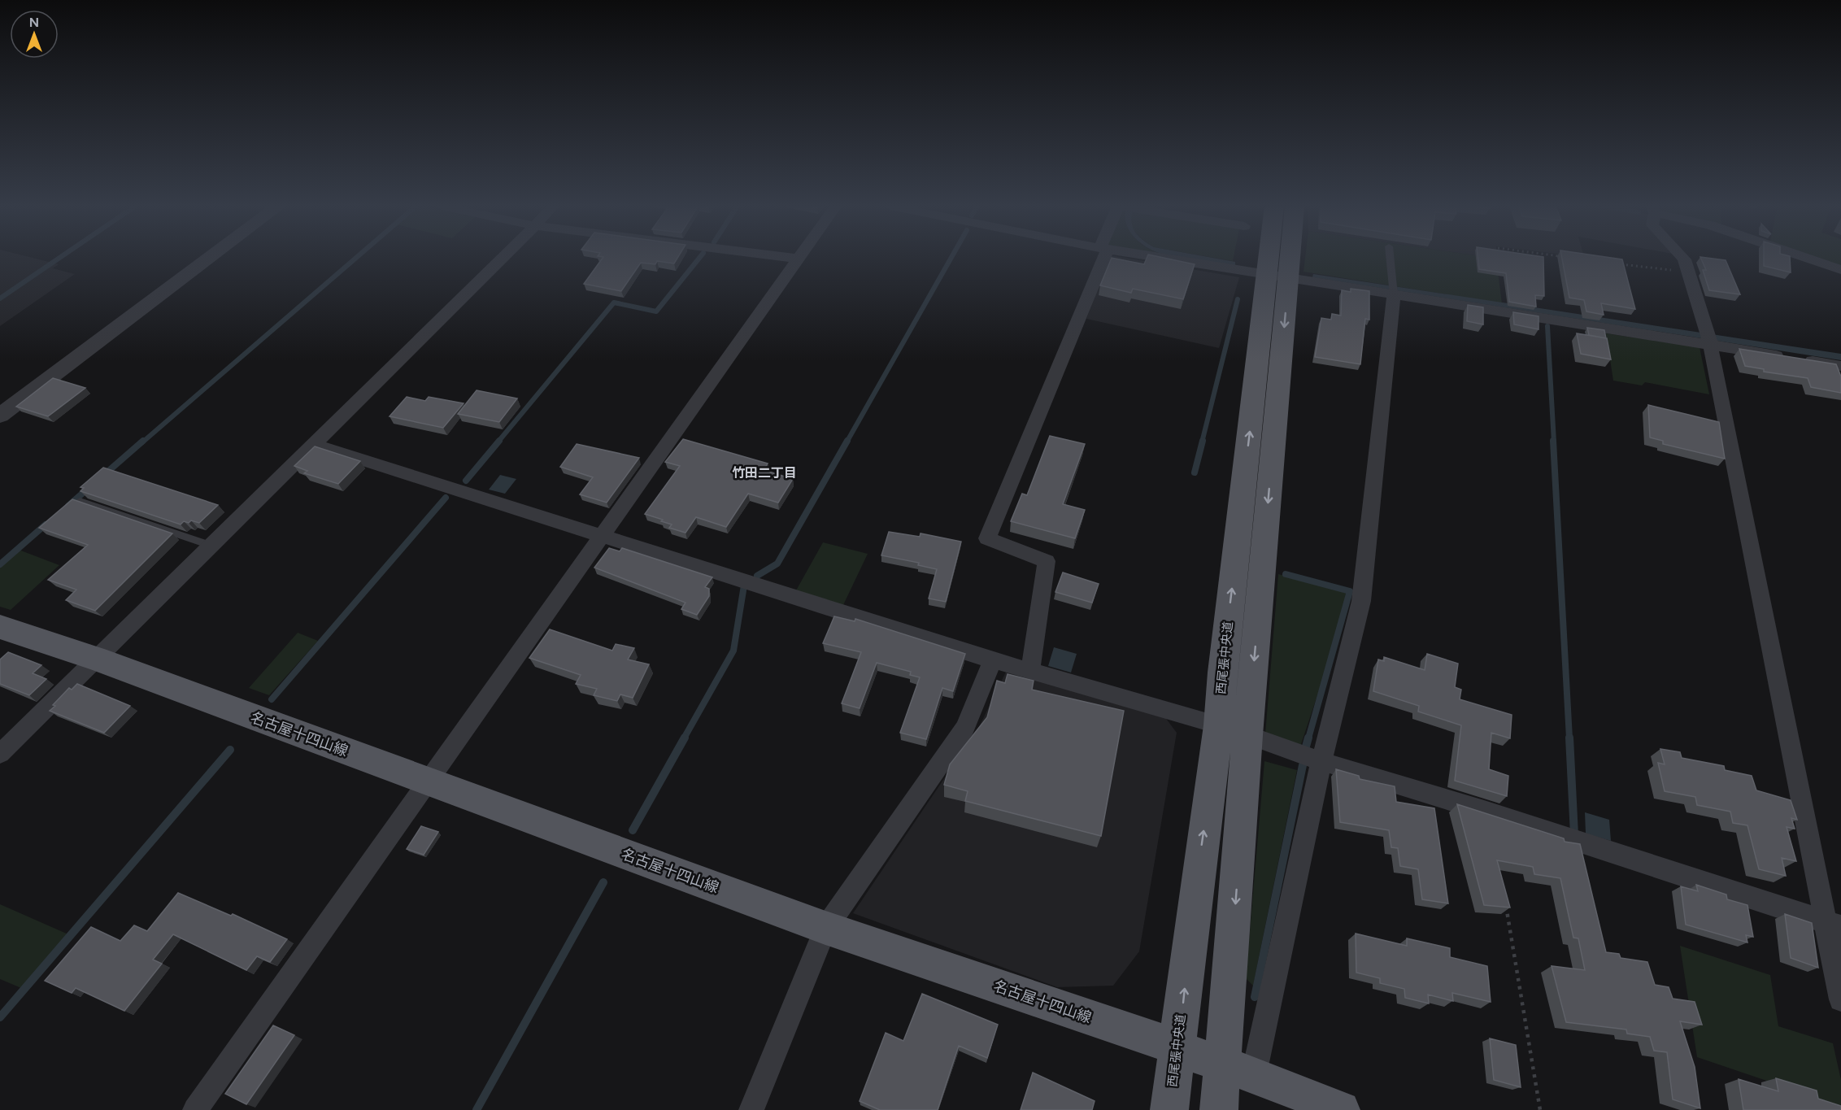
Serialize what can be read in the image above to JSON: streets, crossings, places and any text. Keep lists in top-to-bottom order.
{
  "streets": {
    "main road": ["西尾張中央道", "名古屋十四山線"]
  },
  "crossings": [
    ["西尾張中央道", "名古屋十四山線"]
  ],
  "districts": ["竹田二丁目"],
  "north": "top"
}
